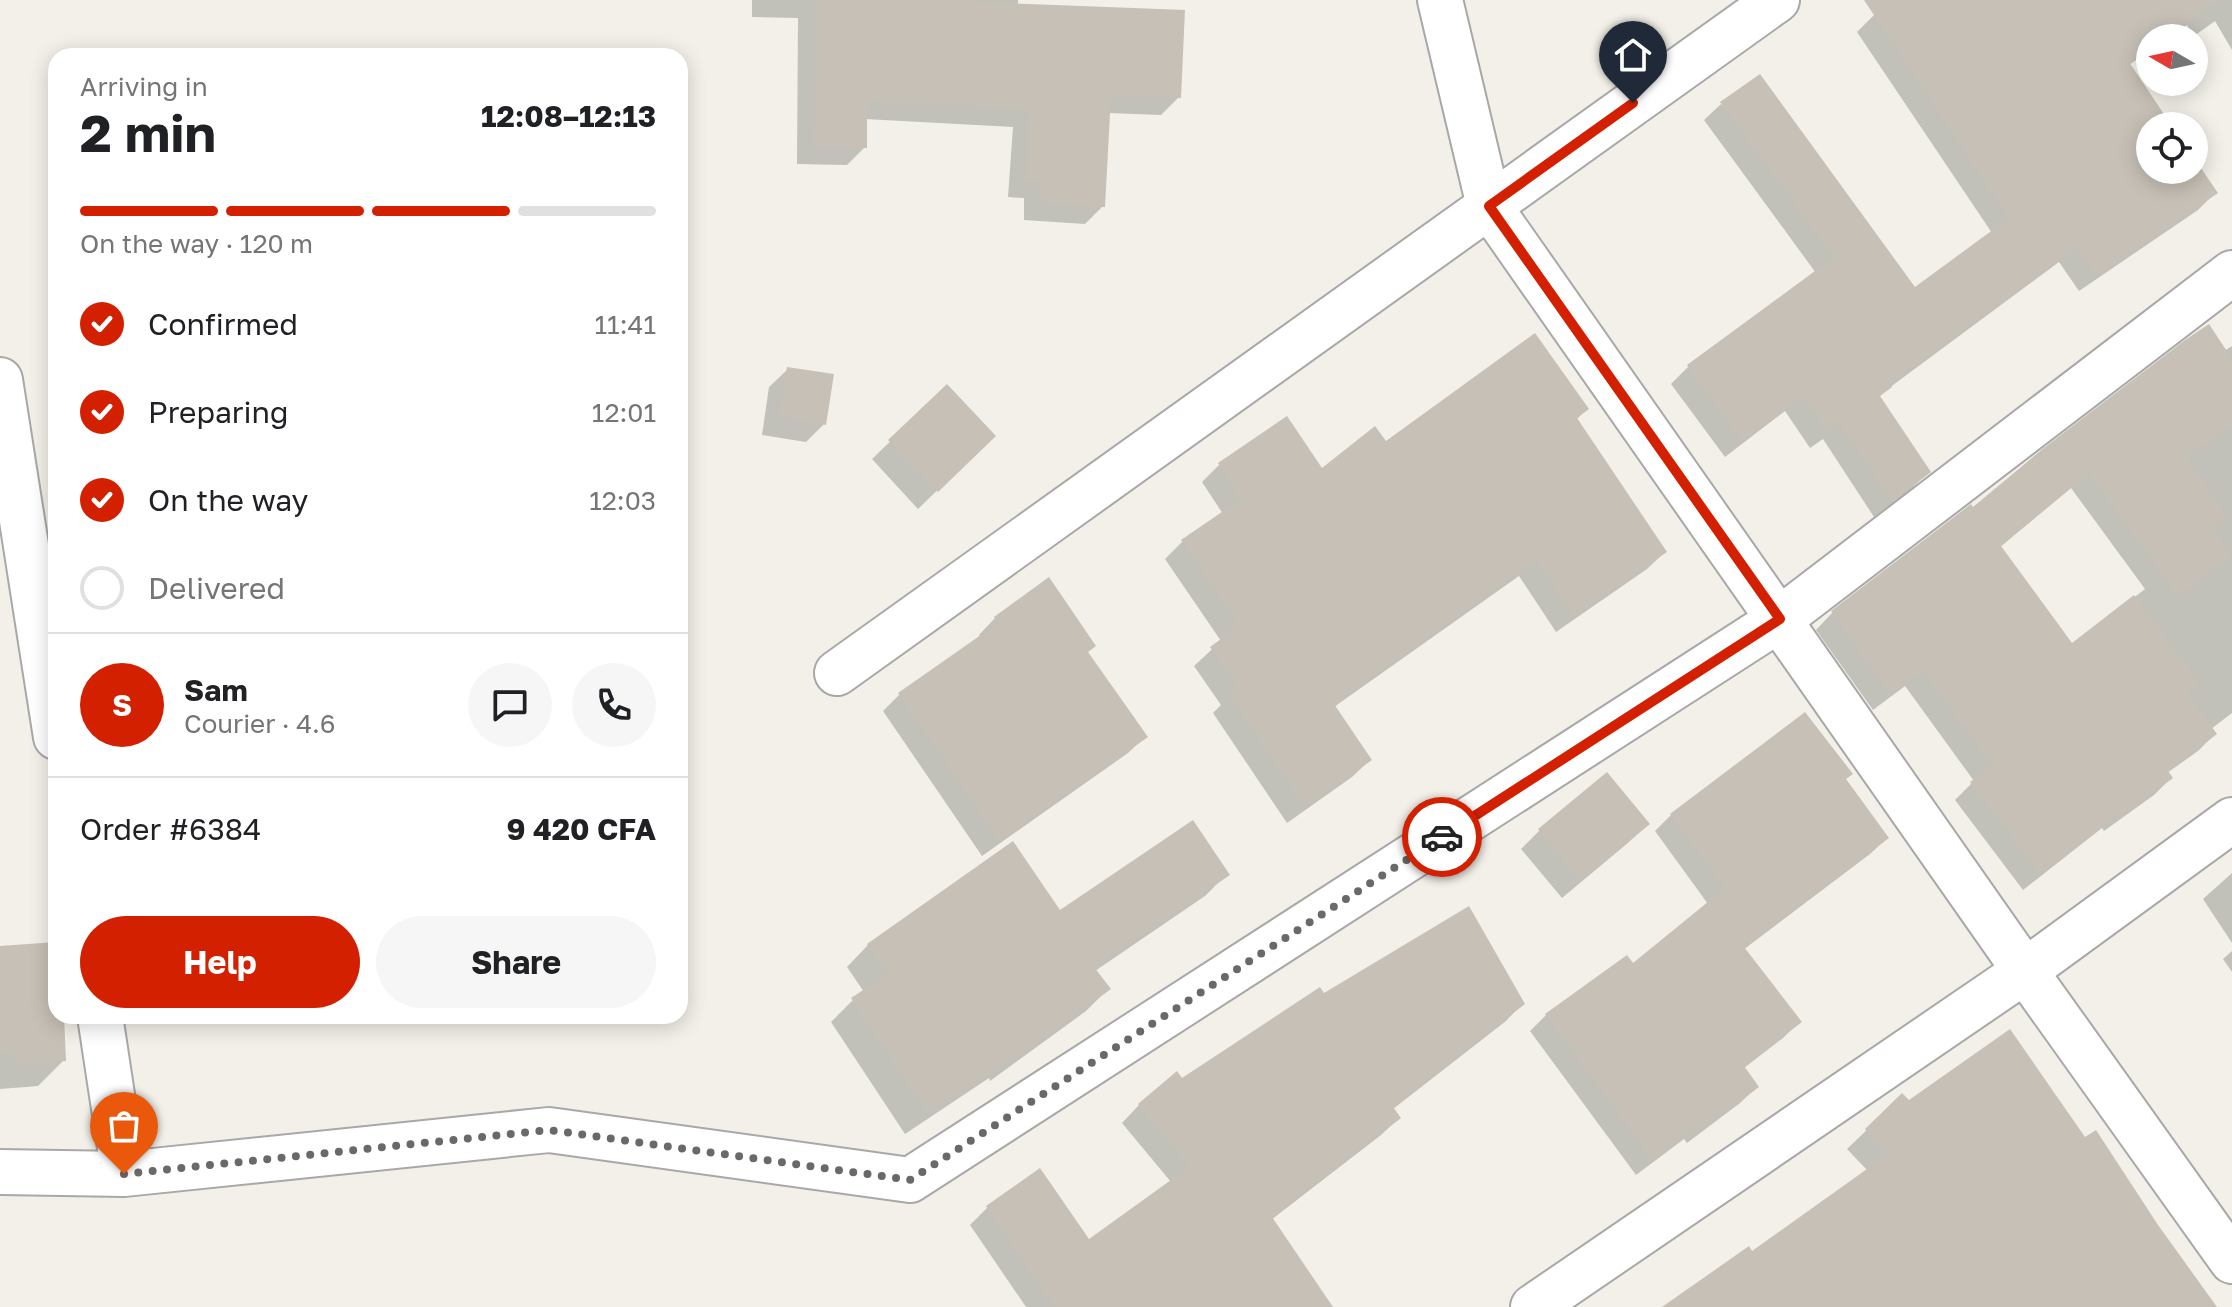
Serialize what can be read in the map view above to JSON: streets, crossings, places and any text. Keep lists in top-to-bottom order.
{
  "north": "left",
  "page": {
    "heading": ["2 min", "Arriving in", "12:08–12:13"],
    "panel": [
      "Sam",
      "Courier · 4.6",
      "Order #6384",
      "9 420 CFA"
    ],
    "bar": "On the way · 120 m",
    "list": [
      ["Confirmed", "11:41"],
      ["Preparing", "12:01"],
      ["On the way", "12:03"],
      "Delivered"
    ],
    "round": "S",
    "buttons": ["Help", "Share"]
  }
}
